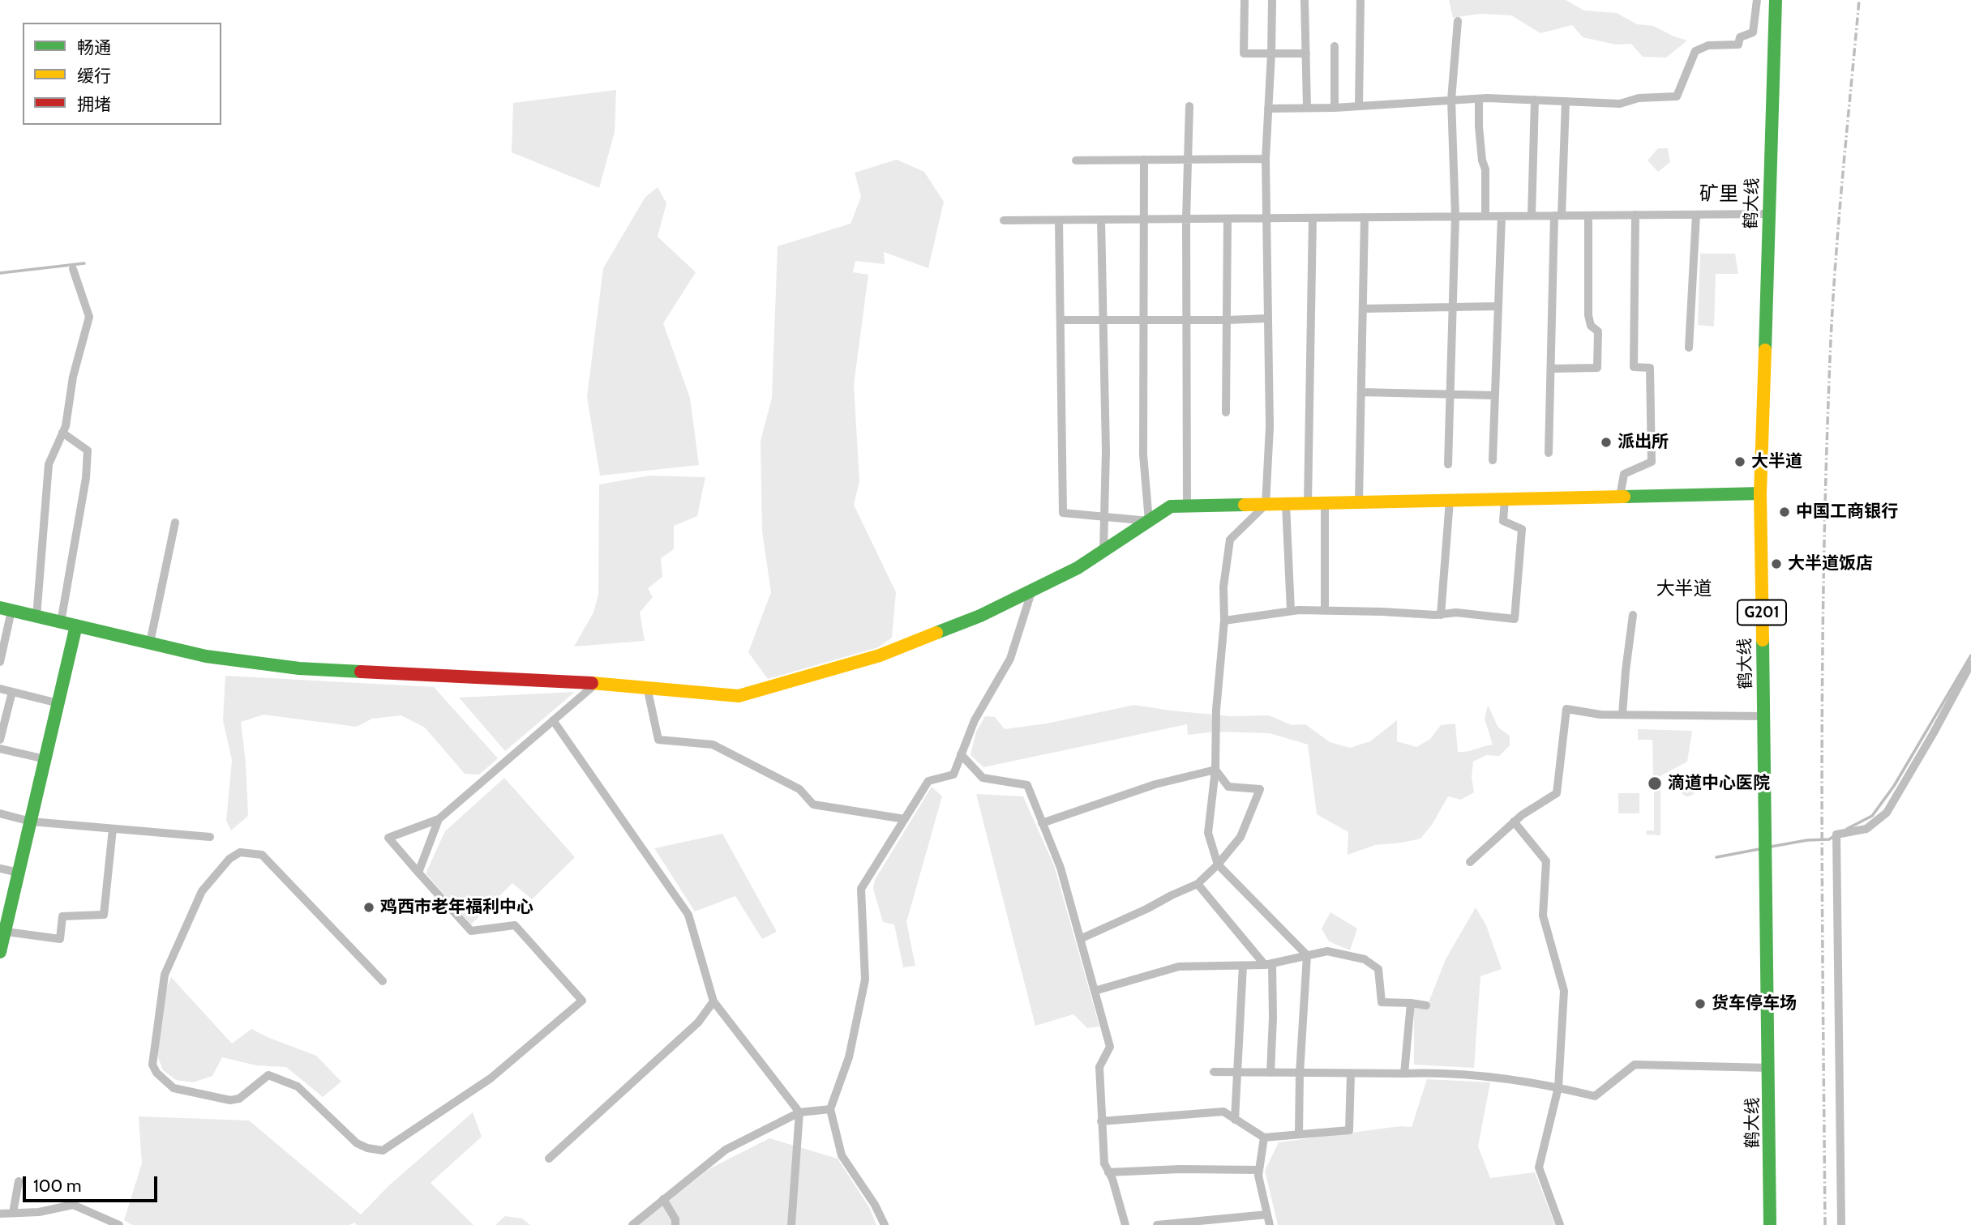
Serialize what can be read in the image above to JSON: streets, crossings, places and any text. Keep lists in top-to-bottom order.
{
  "streets": {
    "main road": ["鹤大线", "G201"]
  },
  "districts": ["矿里", "大半道"],
  "places": [
    "派出所",
    "大半道",
    "中国工商银行",
    "大半道饭店",
    "滴道中心医院",
    "鸡西市老年福利中心",
    "货车停车场"
  ],
  "legend": ["畅通", "缓行", "拥堵"],
  "scale_bar": "100 m"
}
